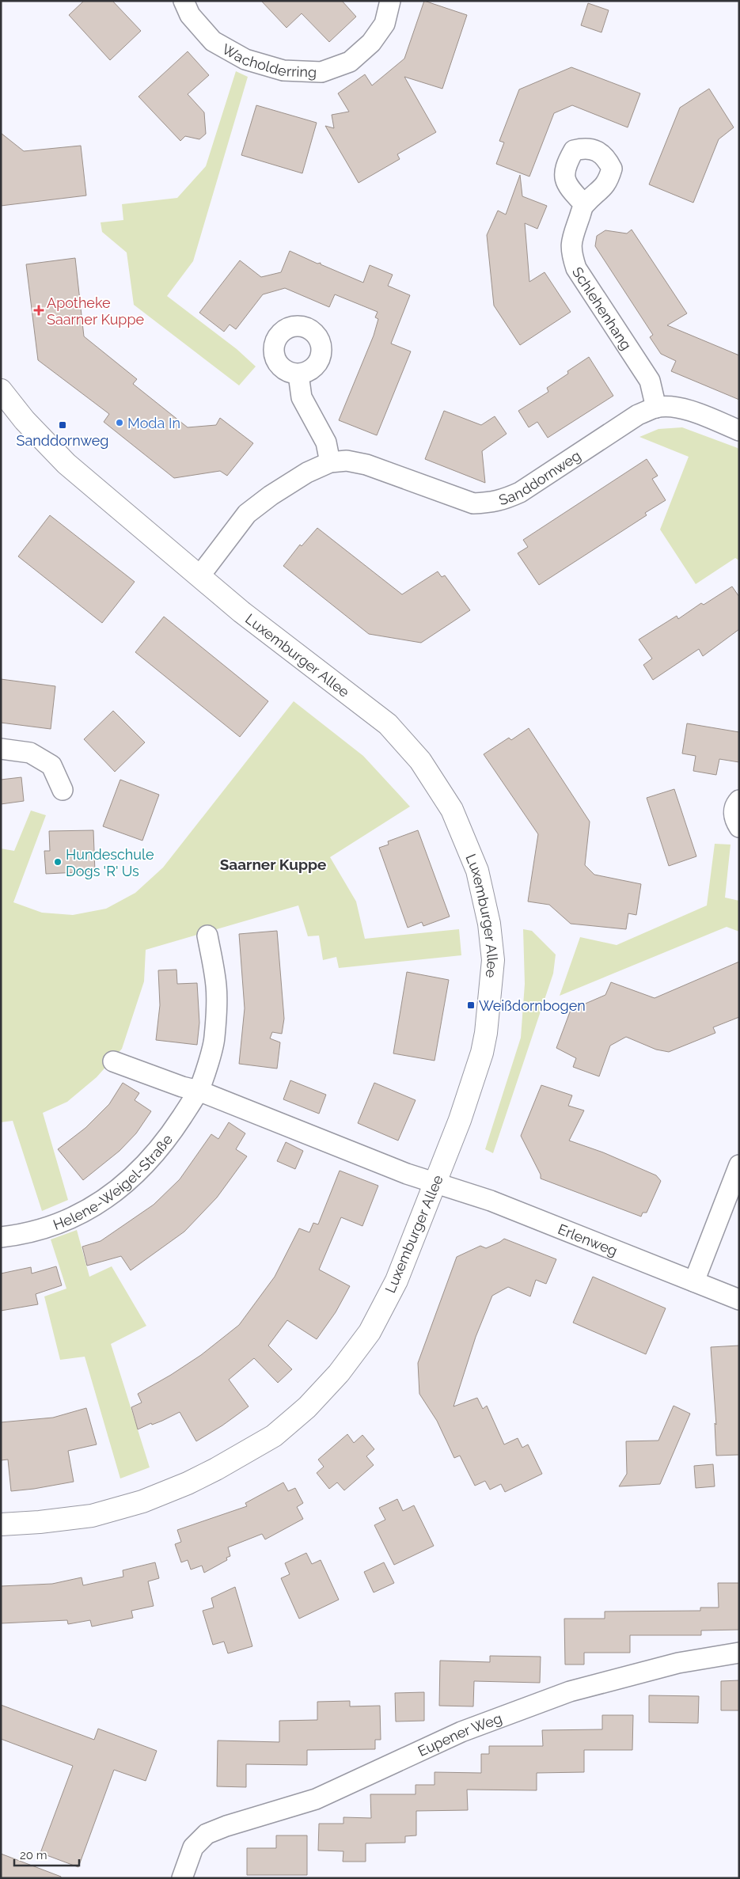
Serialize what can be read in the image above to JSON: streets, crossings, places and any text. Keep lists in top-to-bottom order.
{
  "streets": {
    "street": [
      "Wacholderring",
      "Schlehenhang",
      "Sanddornweg",
      "Luxemburger Allee",
      "Helene-Weigel-Straße",
      "Erlenweg",
      "Eupener Weg"
    ]
  },
  "crossings": [
    ["Schlehenhang", "Sanddornweg"],
    ["Sanddornweg", "Luxemburger Allee"],
    ["Luxemburger Allee", "Erlenweg"]
  ],
  "districts": ["Saarner Kuppe"],
  "places": {
    "health": ["Apotheke Saarner Kuppe"],
    "other": ["Moda In", "Hundeschule Dogs 'R' Us"],
    "transit": ["Sanddornweg", "Weißdornbogen"]
  },
  "scale_bar": "20 m"
}
